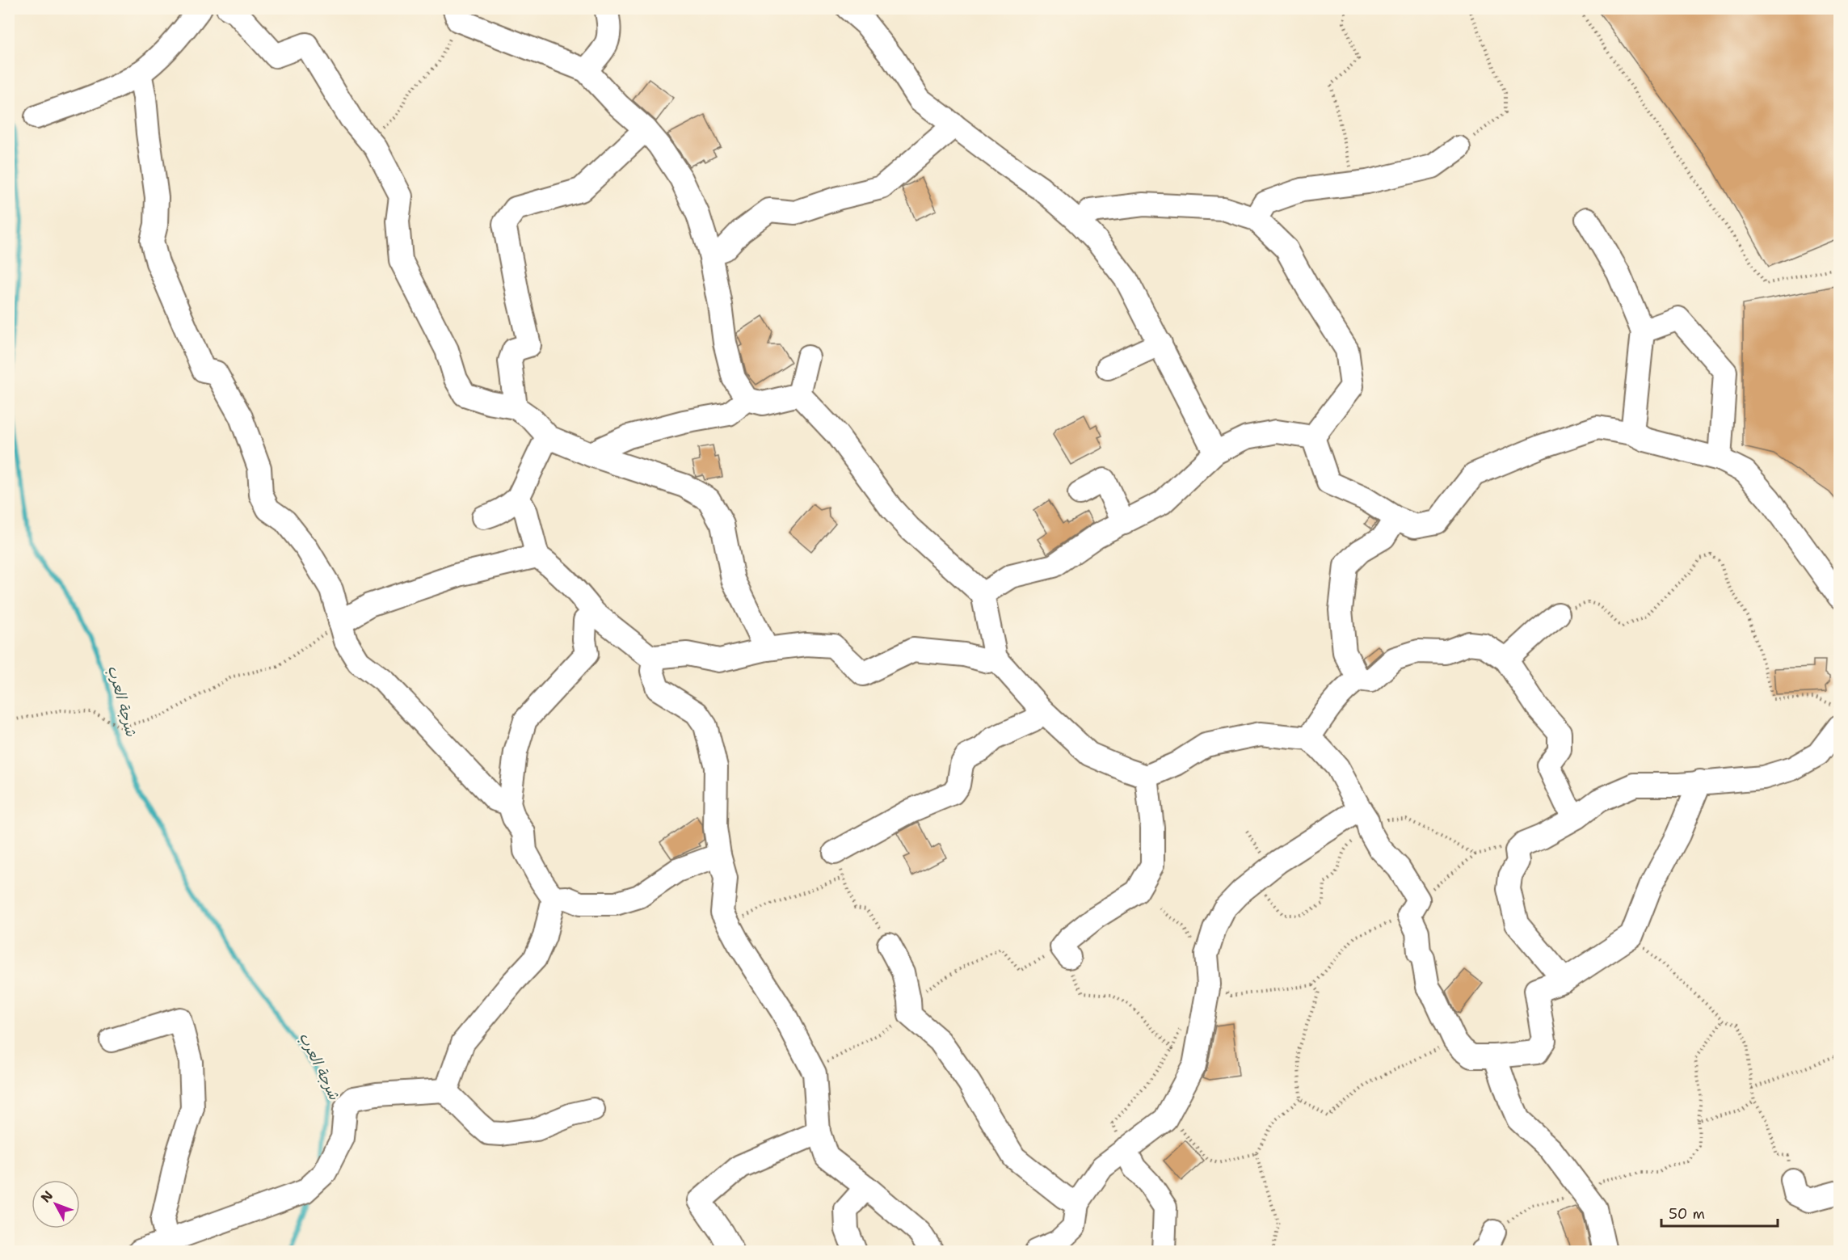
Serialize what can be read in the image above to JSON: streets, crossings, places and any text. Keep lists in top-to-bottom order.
{
  "water": ["شرجة العرب"],
  "scale_bar": "50 m",
  "north": "top left"
}
